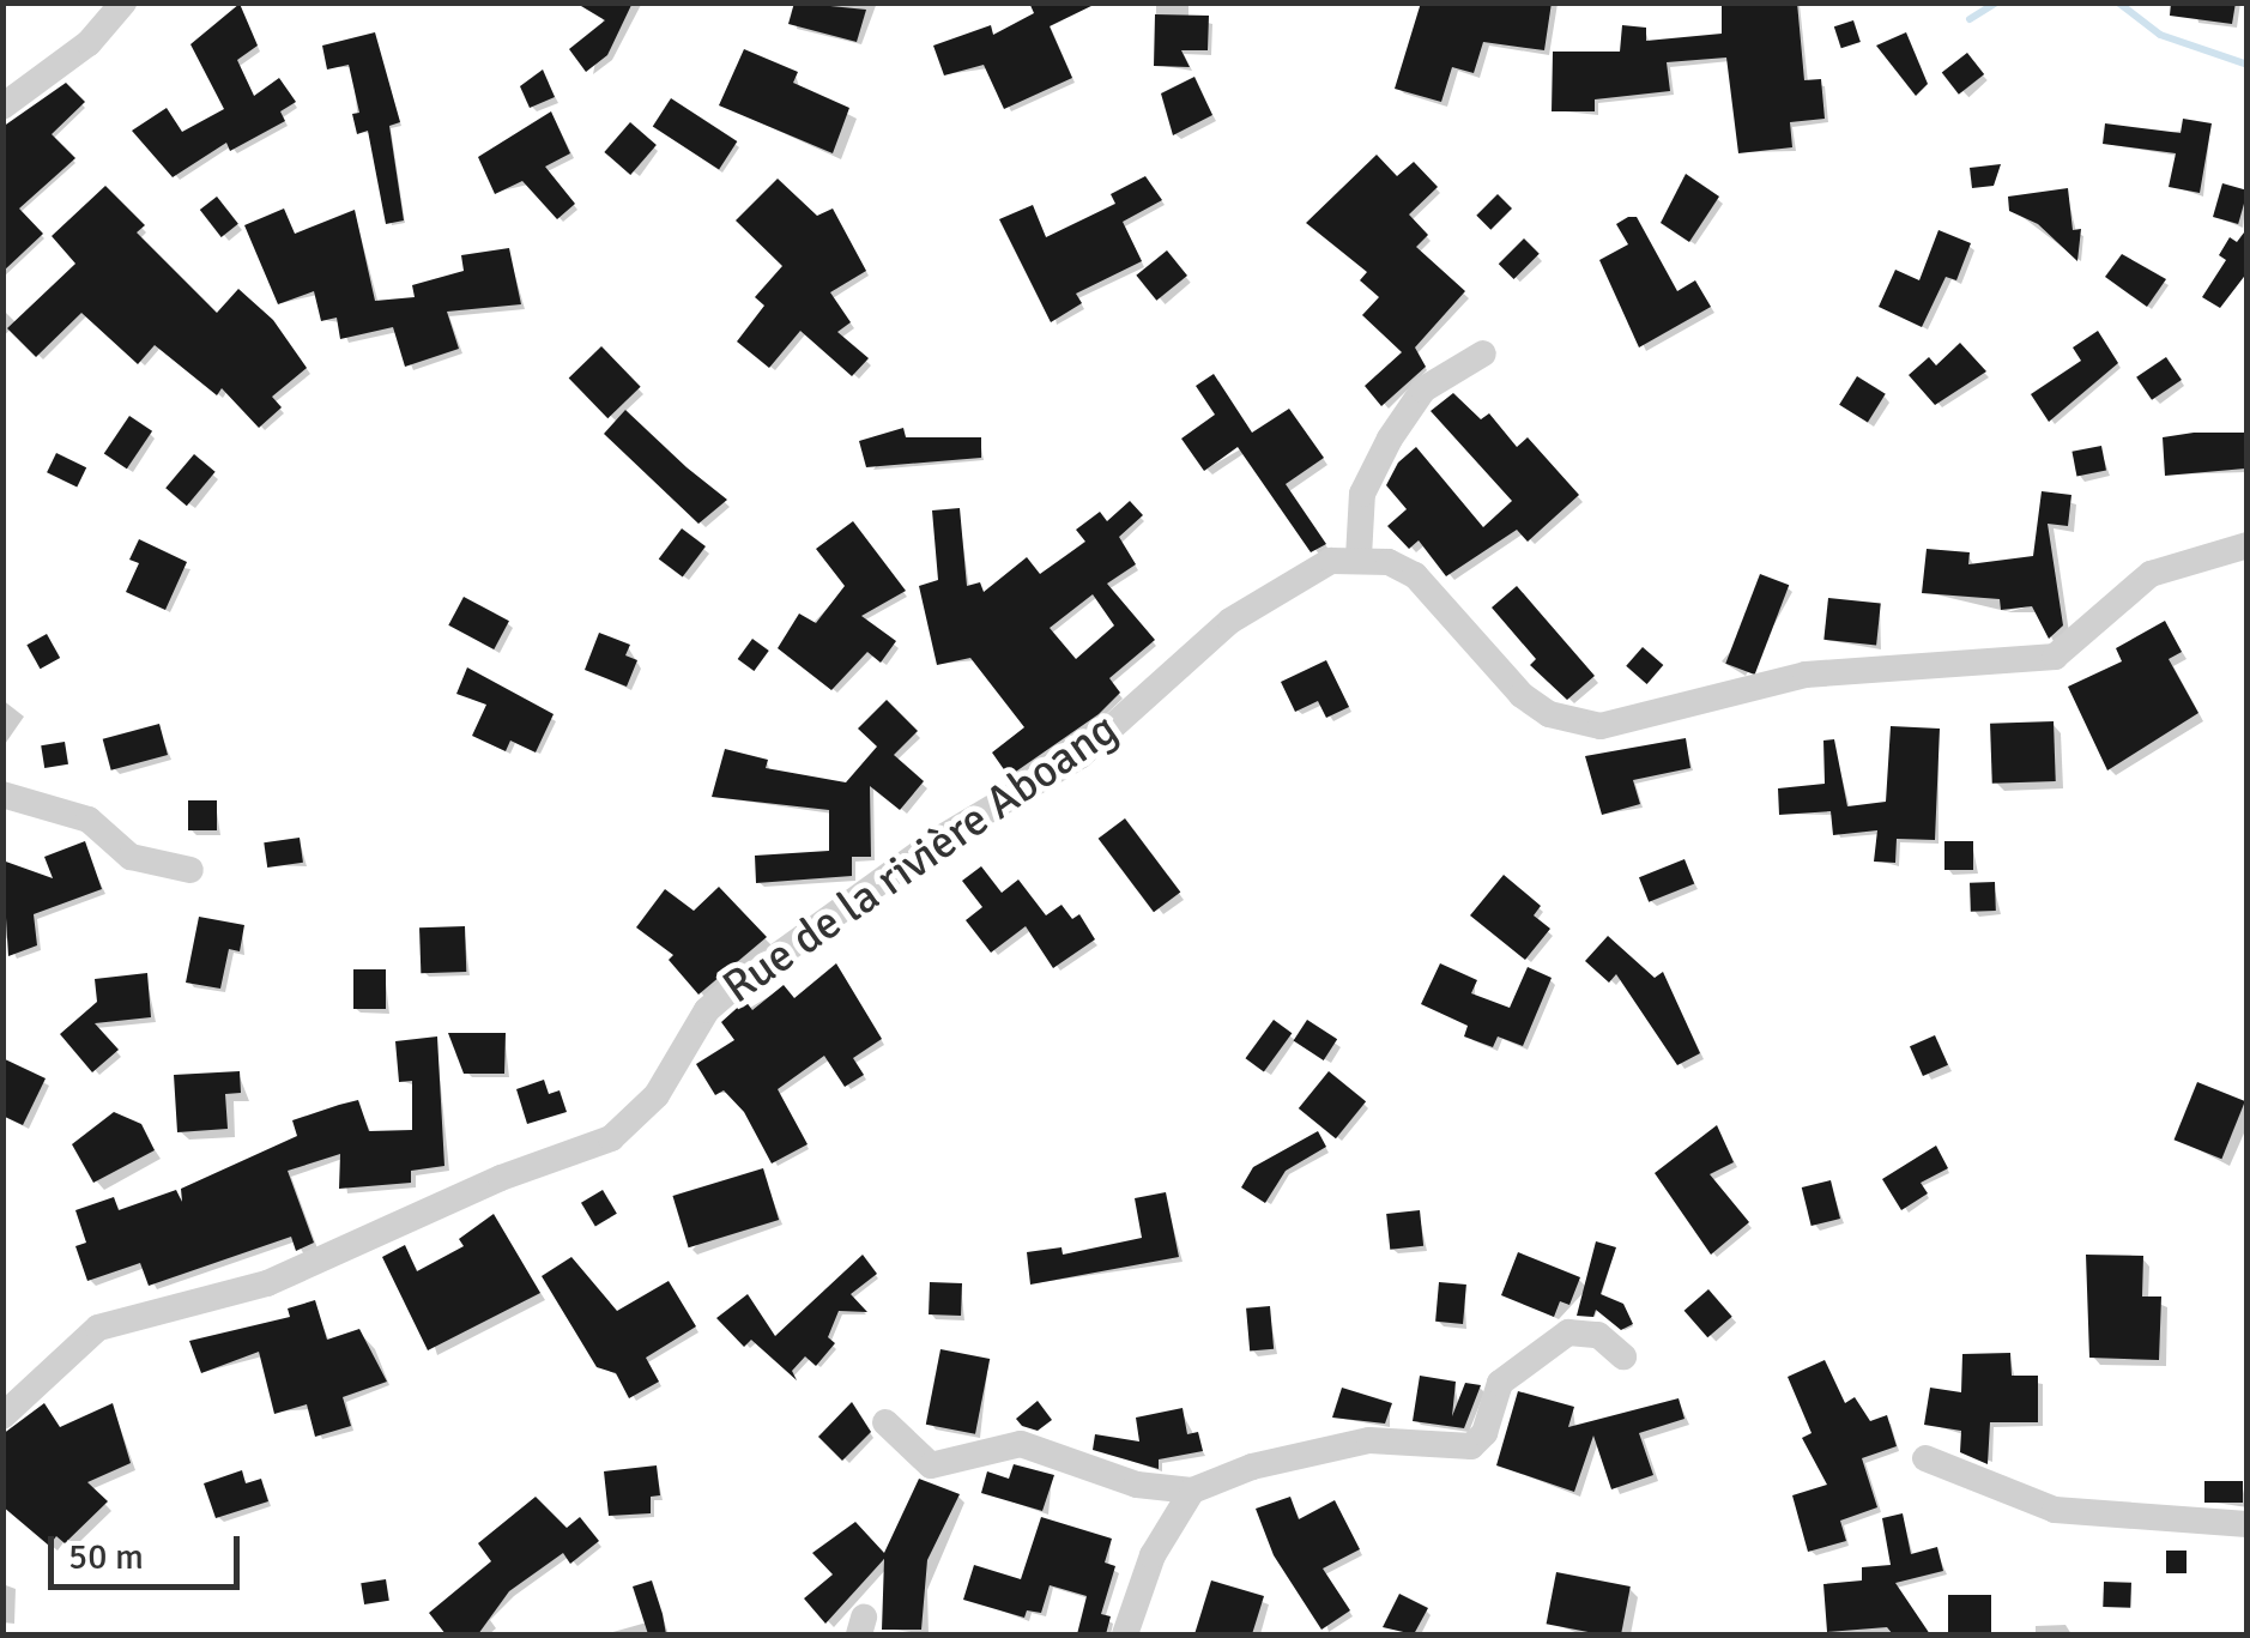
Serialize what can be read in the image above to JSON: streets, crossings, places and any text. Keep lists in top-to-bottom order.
{
  "streets": {
    "street": ["Rue de la rivière Aboang"]
  },
  "scale_bar": "50 m"
}
